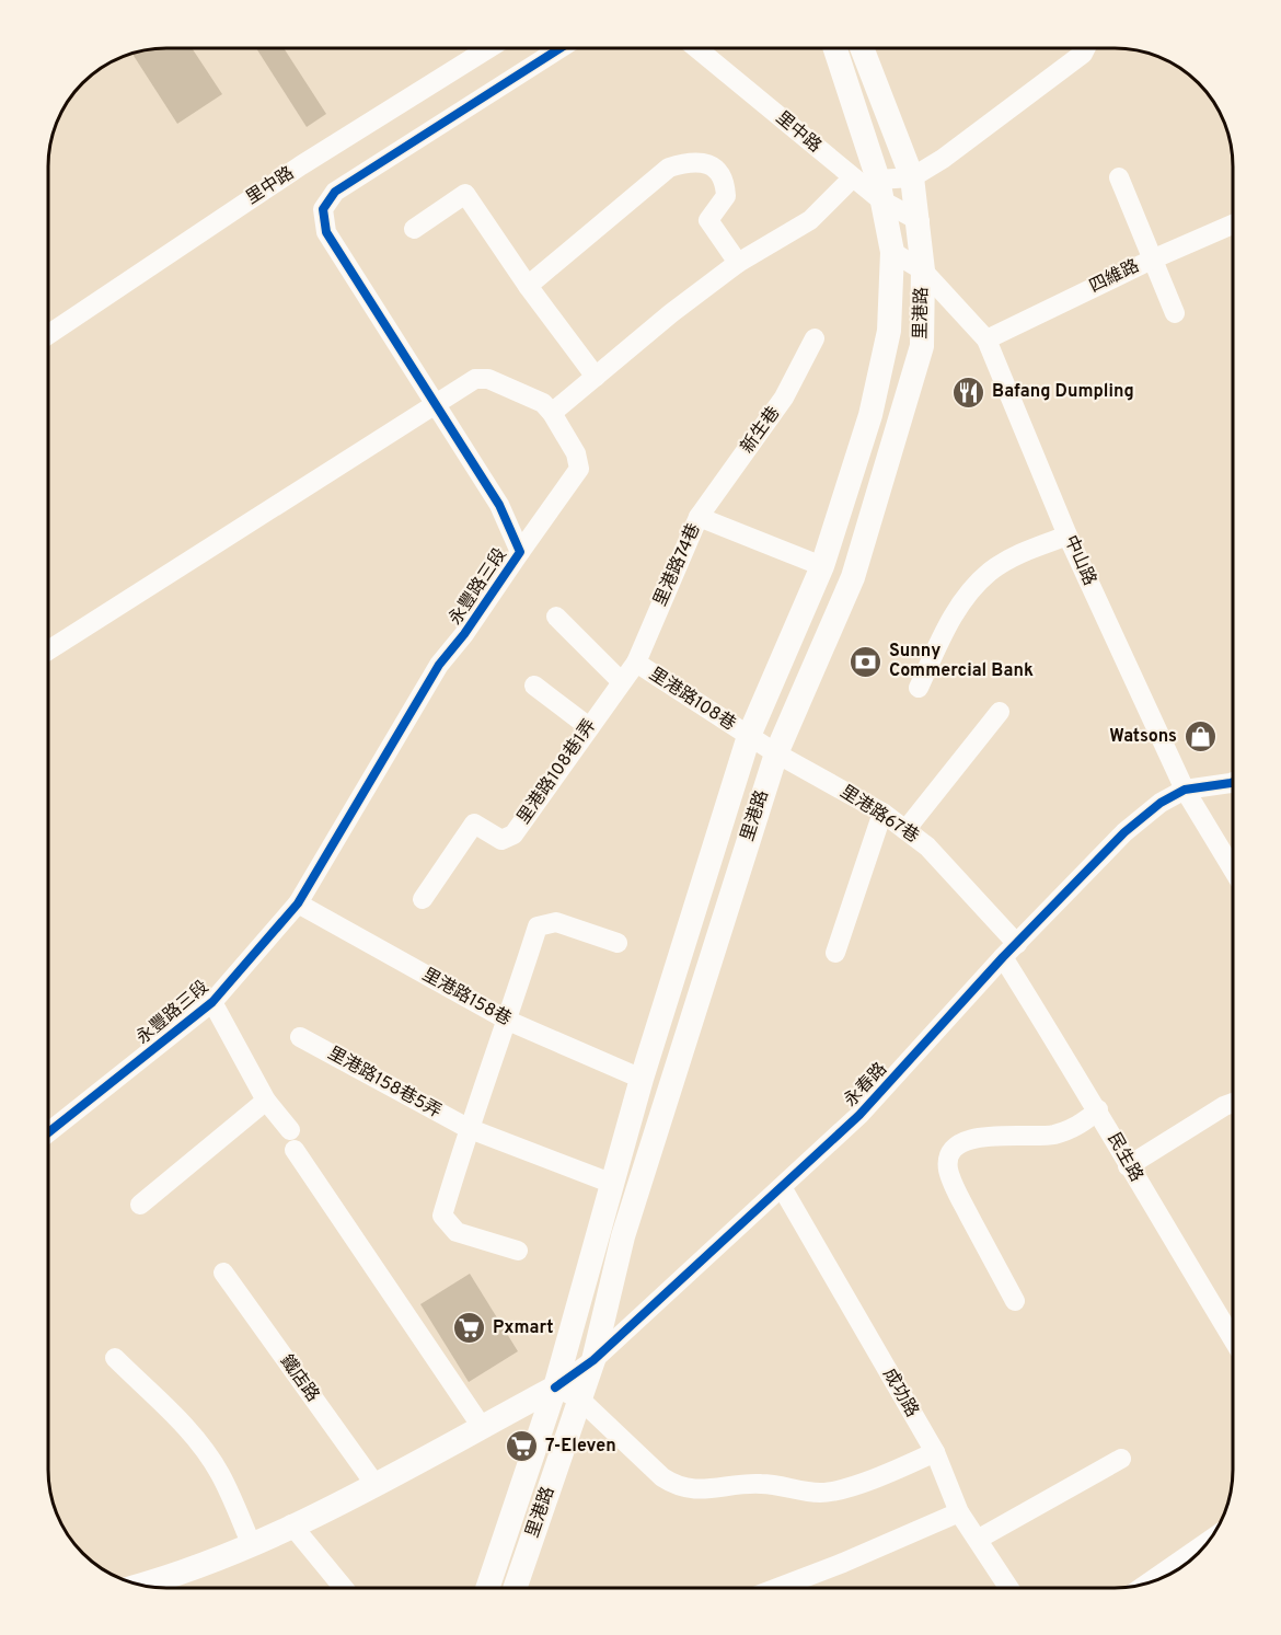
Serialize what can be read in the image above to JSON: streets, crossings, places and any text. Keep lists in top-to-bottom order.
{
  "streets": {
    "main road": ["里港路"],
    "street": [
      "里中路",
      "四維路",
      "新生巷",
      "中山路",
      "里港路74巷",
      "永豐路三段",
      "里港路108巷",
      "里港路108巷1弄",
      "里港路67巷",
      "里港路158巷",
      "里港路158巷5弄",
      "永春路",
      "民生路",
      "鐵店路",
      "成功路"
    ]
  },
  "crossings": [
    ["里中路", "里港路"],
    ["四維路", "中山路"],
    ["里港路", "中山路"],
    ["里港路", "里港路74巷"],
    ["里港路", "里港路108巷"],
    ["里港路", "里港路67巷"],
    ["里港路", "里港路158巷"],
    ["里港路", "里港路158巷5弄"],
    ["里港路", "永春路"],
    ["新生巷", "里港路74巷"],
    ["中山路", "永春路"],
    ["里港路74巷", "里港路108巷"],
    ["里港路74巷", "里港路108巷1弄"],
    ["永豐路三段", "里港路158巷"],
    ["里港路108巷", "里港路108巷1弄"],
    ["里港路108巷", "里港路67巷"],
    ["里港路67巷", "永春路"],
    ["里港路67巷", "民生路"],
    ["永春路", "民生路"],
    ["永春路", "成功路"]
  ],
  "places": {
    "restaurant": ["Bafang Dumpling"],
    "bank": ["Sunny Commercial Bank"],
    "shop": ["Watsons"],
    "supermarket": ["Pxmart", "7-Eleven"]
  }
}
